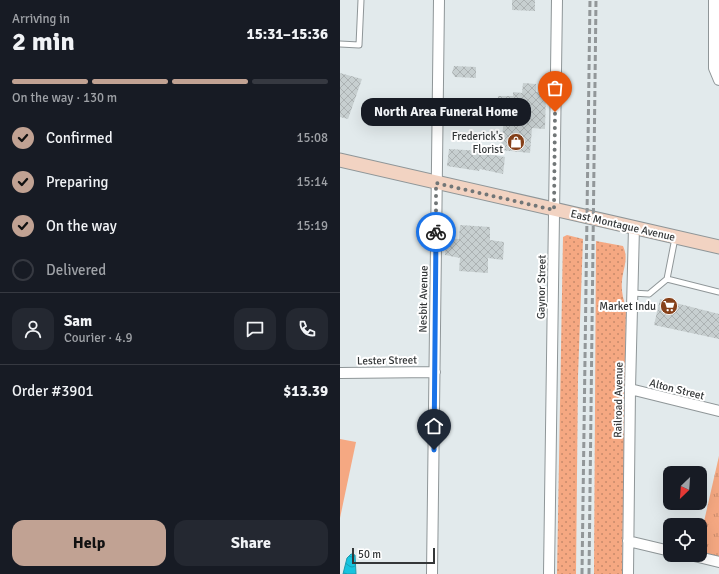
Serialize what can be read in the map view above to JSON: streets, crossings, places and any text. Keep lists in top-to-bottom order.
{
  "streets": {
    "main road": ["East Montague Avenue"],
    "street": [
      "Gaynor Street",
      "Nesbit Avenue",
      "Lester Street",
      "Alton Street",
      "Railroad Avenue"
    ]
  },
  "crossings": [
    ["East Montague Avenue", "Gaynor Street"],
    ["East Montague Avenue", "Nesbit Avenue"],
    ["East Montague Avenue", "Railroad Avenue"],
    ["Nesbit Avenue", "Lester Street"],
    ["Alton Street", "Railroad Avenue"]
  ],
  "places": {
    "other": ["North Area Funeral Home"],
    "shop": ["Frederick's Florist"],
    "supermarket": ["Market Indu"]
  },
  "scale_bar": "50 m",
  "north": "bottom left",
  "page": {
    "heading": ["2 min", "Arriving in", "15:31–15:36"],
    "panel": [
      "Sam",
      "Courier · 4.9",
      "Order #3901",
      "$13.39"
    ],
    "bar": "On the way · 130 m",
    "bubble": "North Area Funeral Home",
    "list": [
      ["Confirmed", "15:08"],
      ["Preparing", "15:14"],
      ["On the way", "15:19"],
      "Delivered"
    ],
    "buttons": ["Help", "Share"],
    "scale": "50 m"
  }
}
